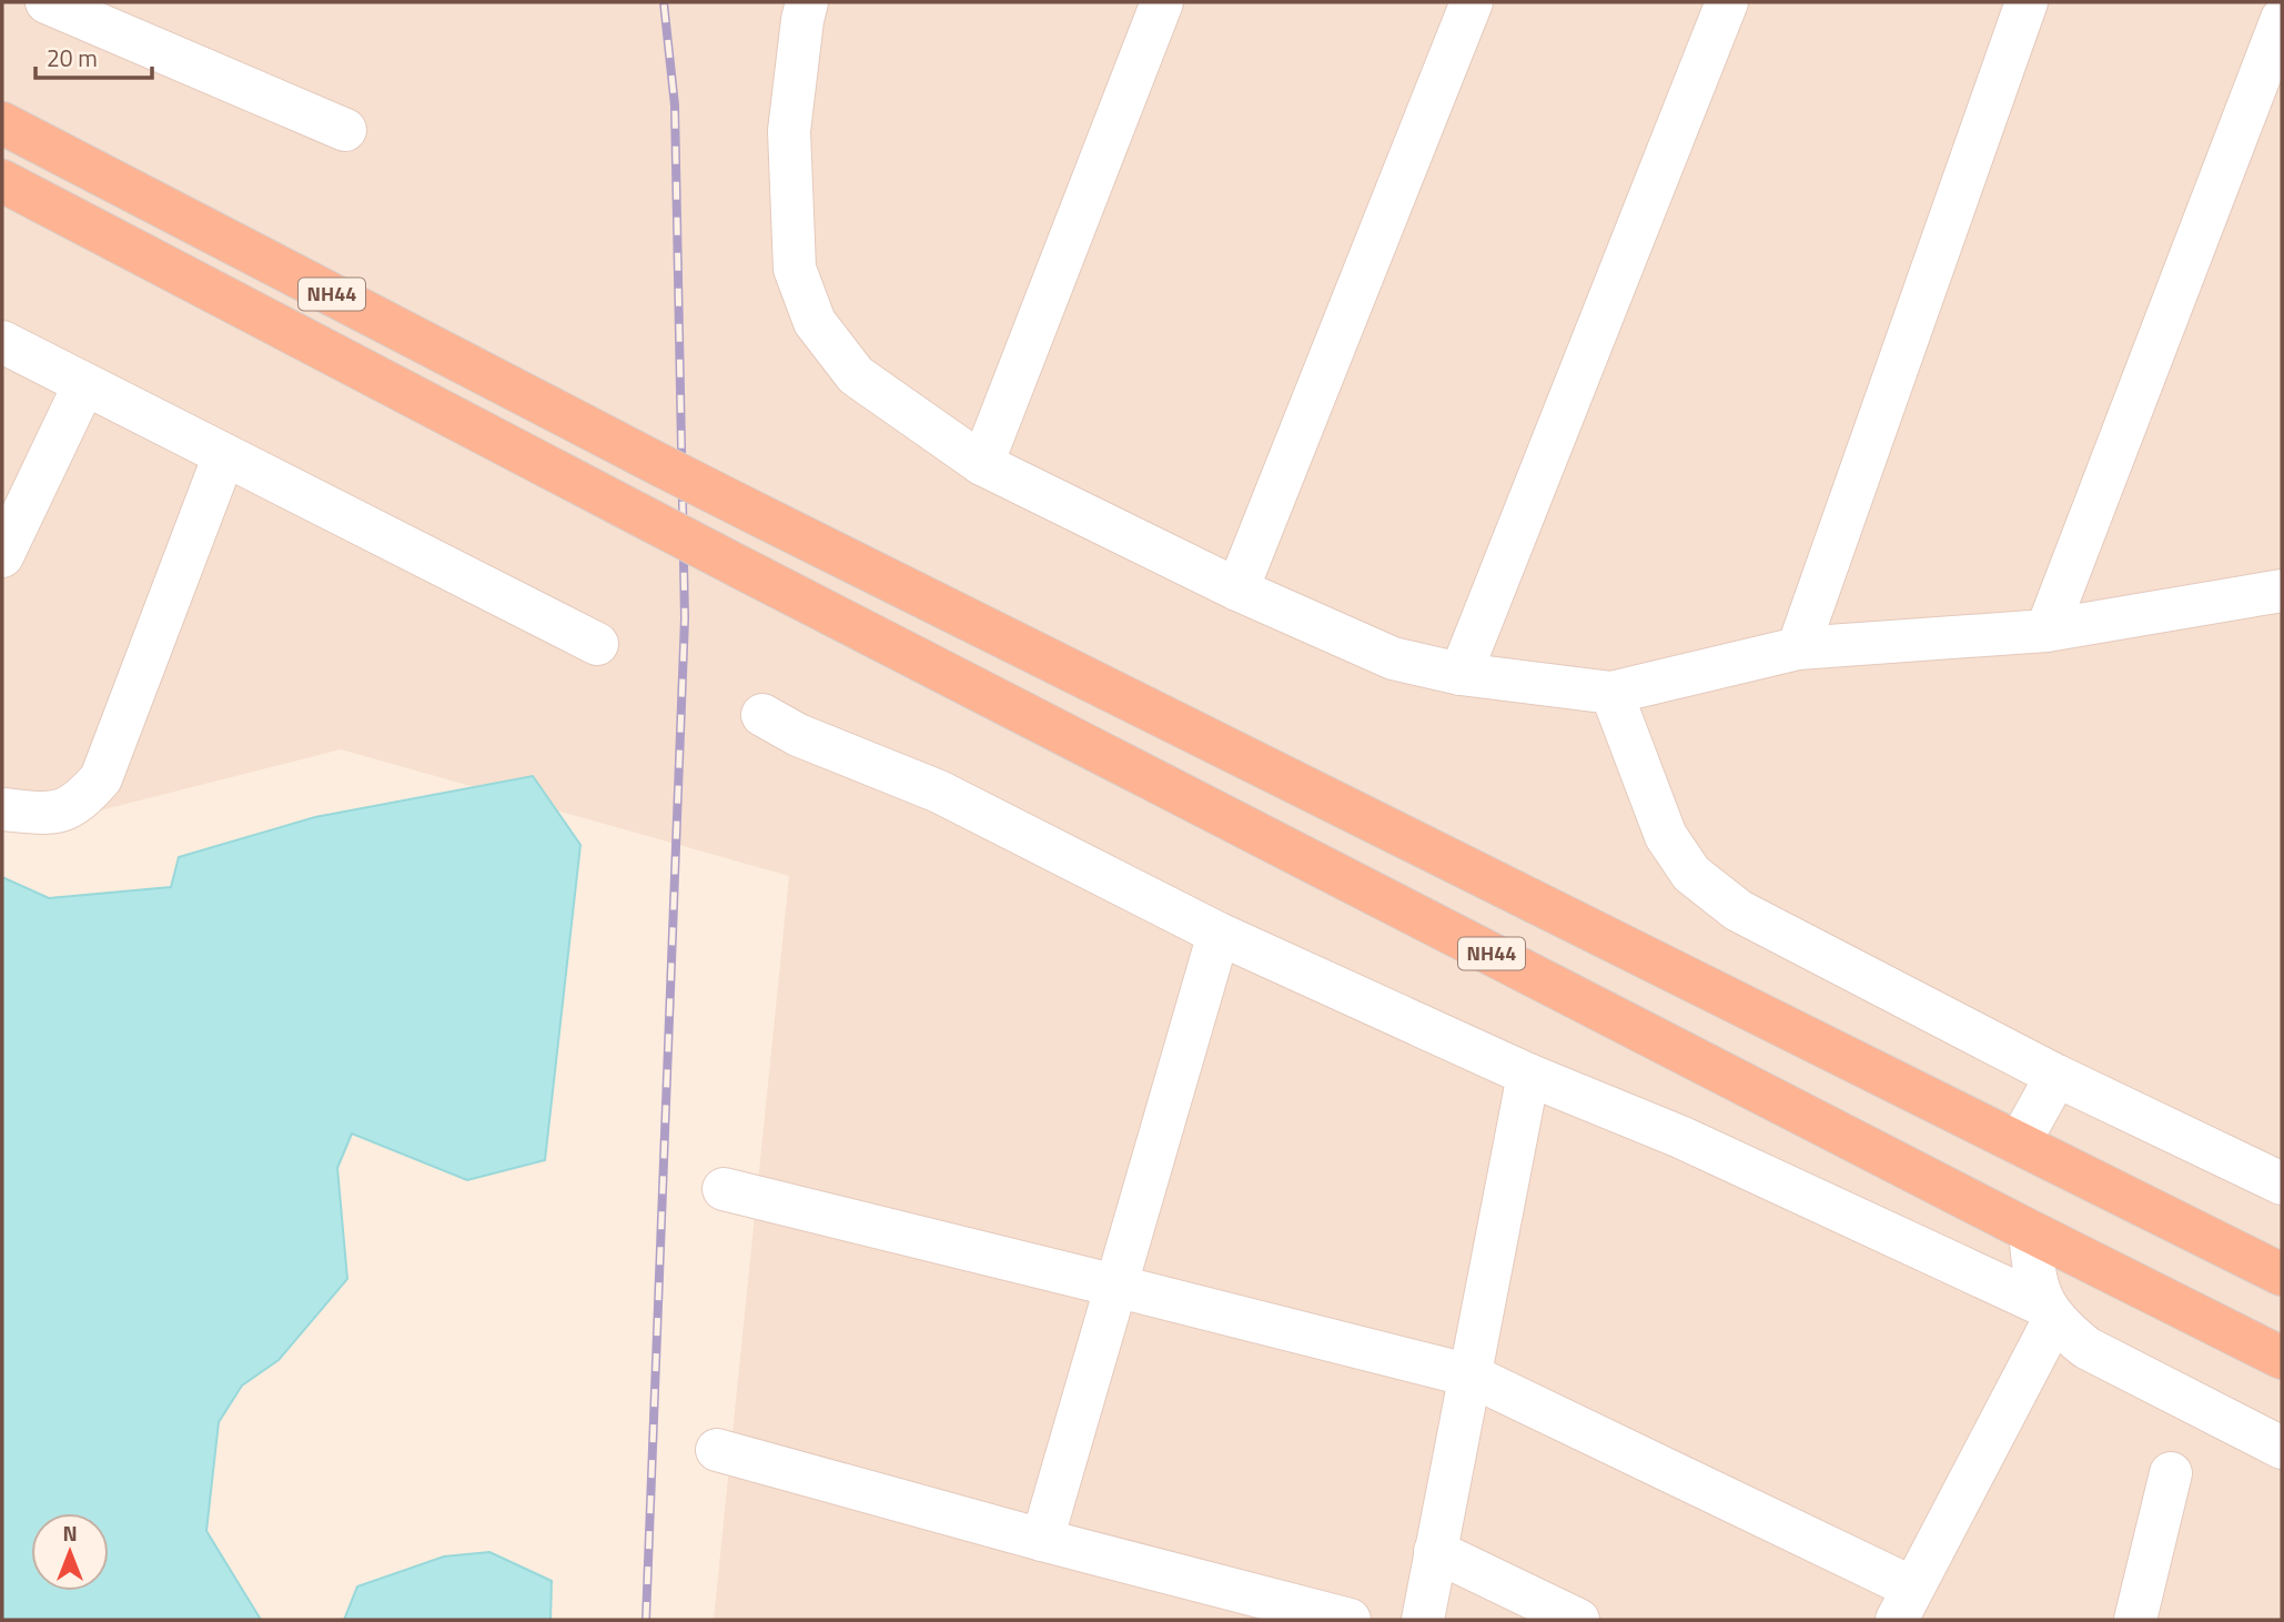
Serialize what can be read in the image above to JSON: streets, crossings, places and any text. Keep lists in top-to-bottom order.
{
  "streets": {
    "highway": ["NH44"]
  },
  "scale_bar": "20 m",
  "north": "top"
}
